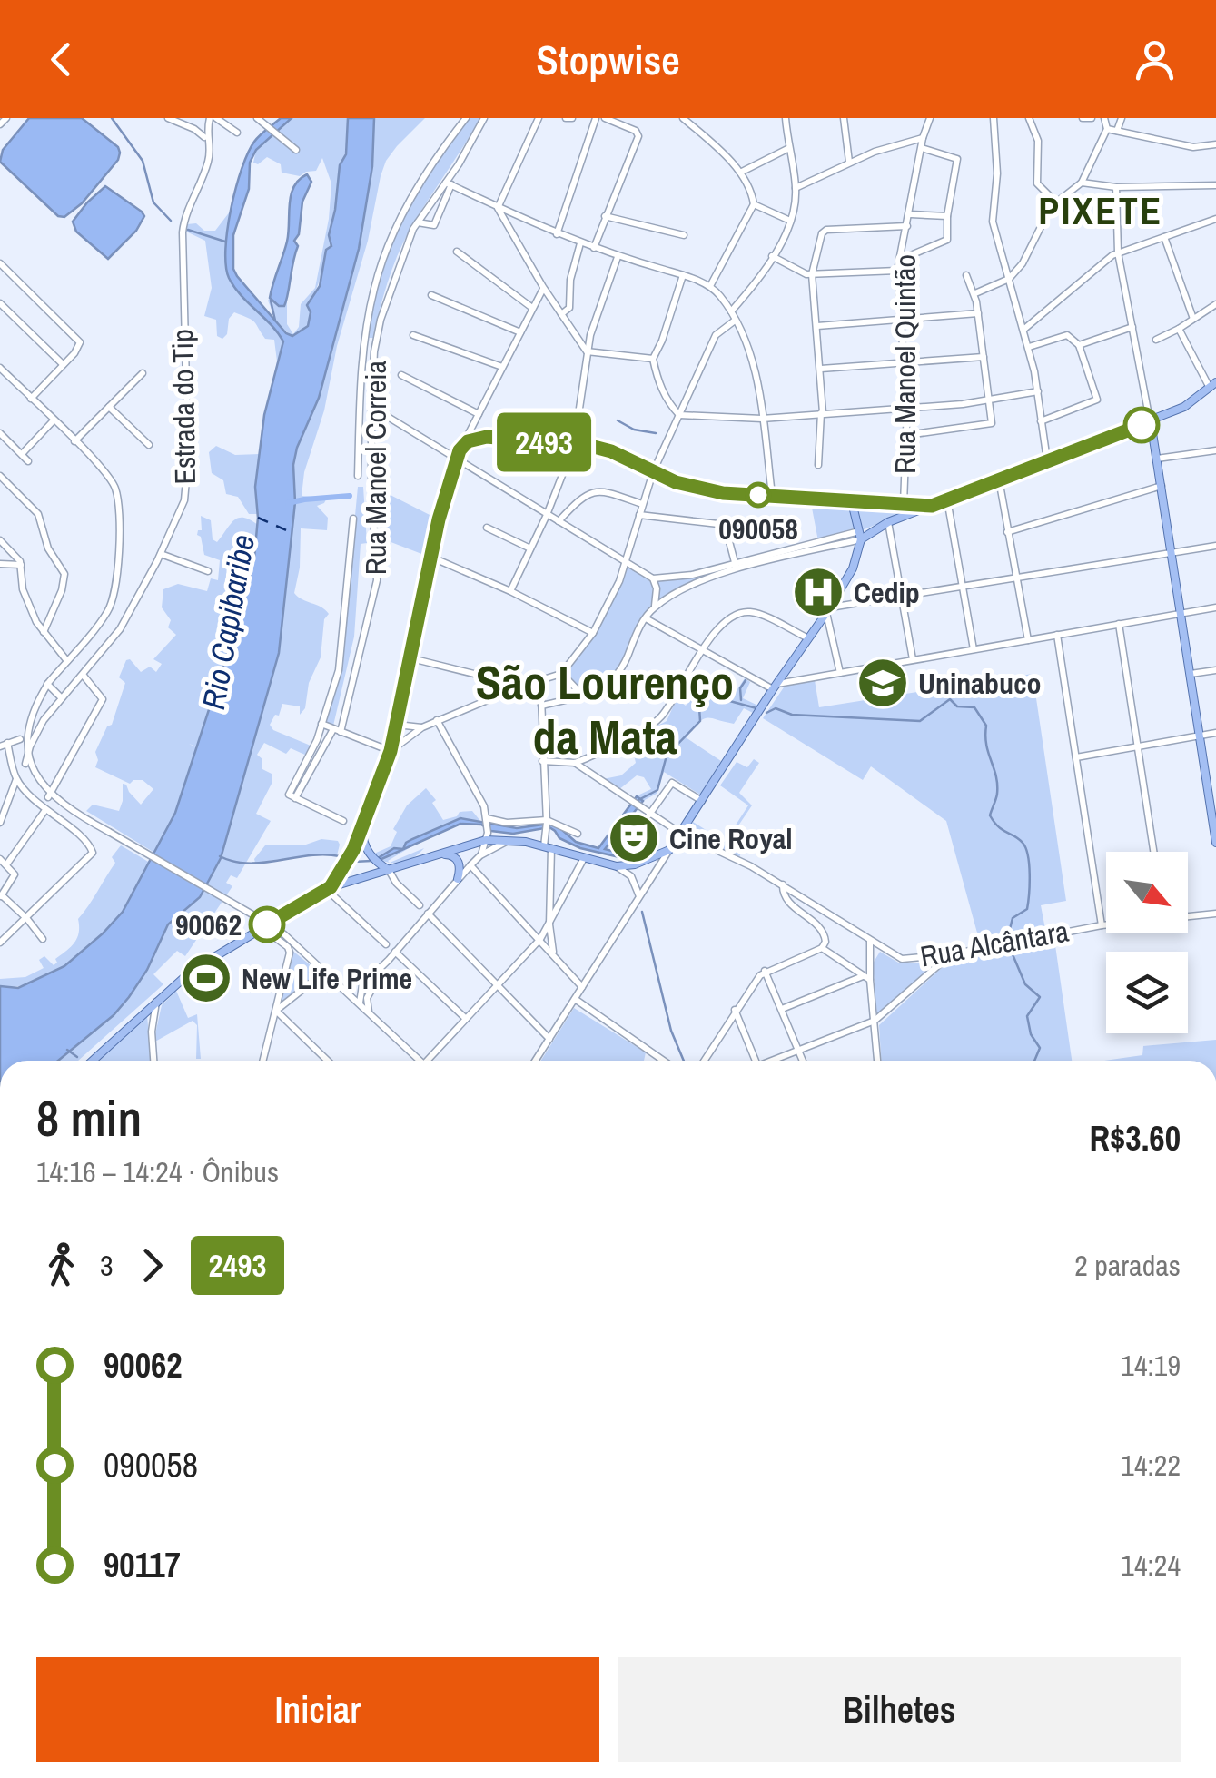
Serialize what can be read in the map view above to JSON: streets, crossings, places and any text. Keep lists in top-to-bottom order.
{
  "streets": {
    "street": [
      "Rua Manoel Quintão",
      "Estrada do Tip",
      "Rua Manoel Correia",
      "Rua Alcântara"
    ]
  },
  "districts": ["PIXETE", "São Lourenço da Mata"],
  "water": ["Rio Capibaribe"],
  "places": {
    "other": ["090058", "90062"],
    "hospital": ["Cedip"],
    "school or university": ["Uninabuco"],
    "theatre": ["Cine Royal"],
    "sports": ["New Life Prime"]
  },
  "lines": ["bus line 2493"],
  "north": "bottom right",
  "page": {
    "header": "Stopwise",
    "on_map": "2493",
    "heading": ["8 min", "14:16 – 14:24 · Ônibus", "R$3.60"],
    "legs": ["3", "2493", "2 paradas"],
    "list": [
      {
        "name": "90062",
        "value": "14:19"
      },
      {
        "name": "090058",
        "value": "14:22"
      },
      {
        "name": "90117",
        "value": "14:24"
      }
    ],
    "buttons": ["Iniciar", "Bilhetes"]
  }
}
